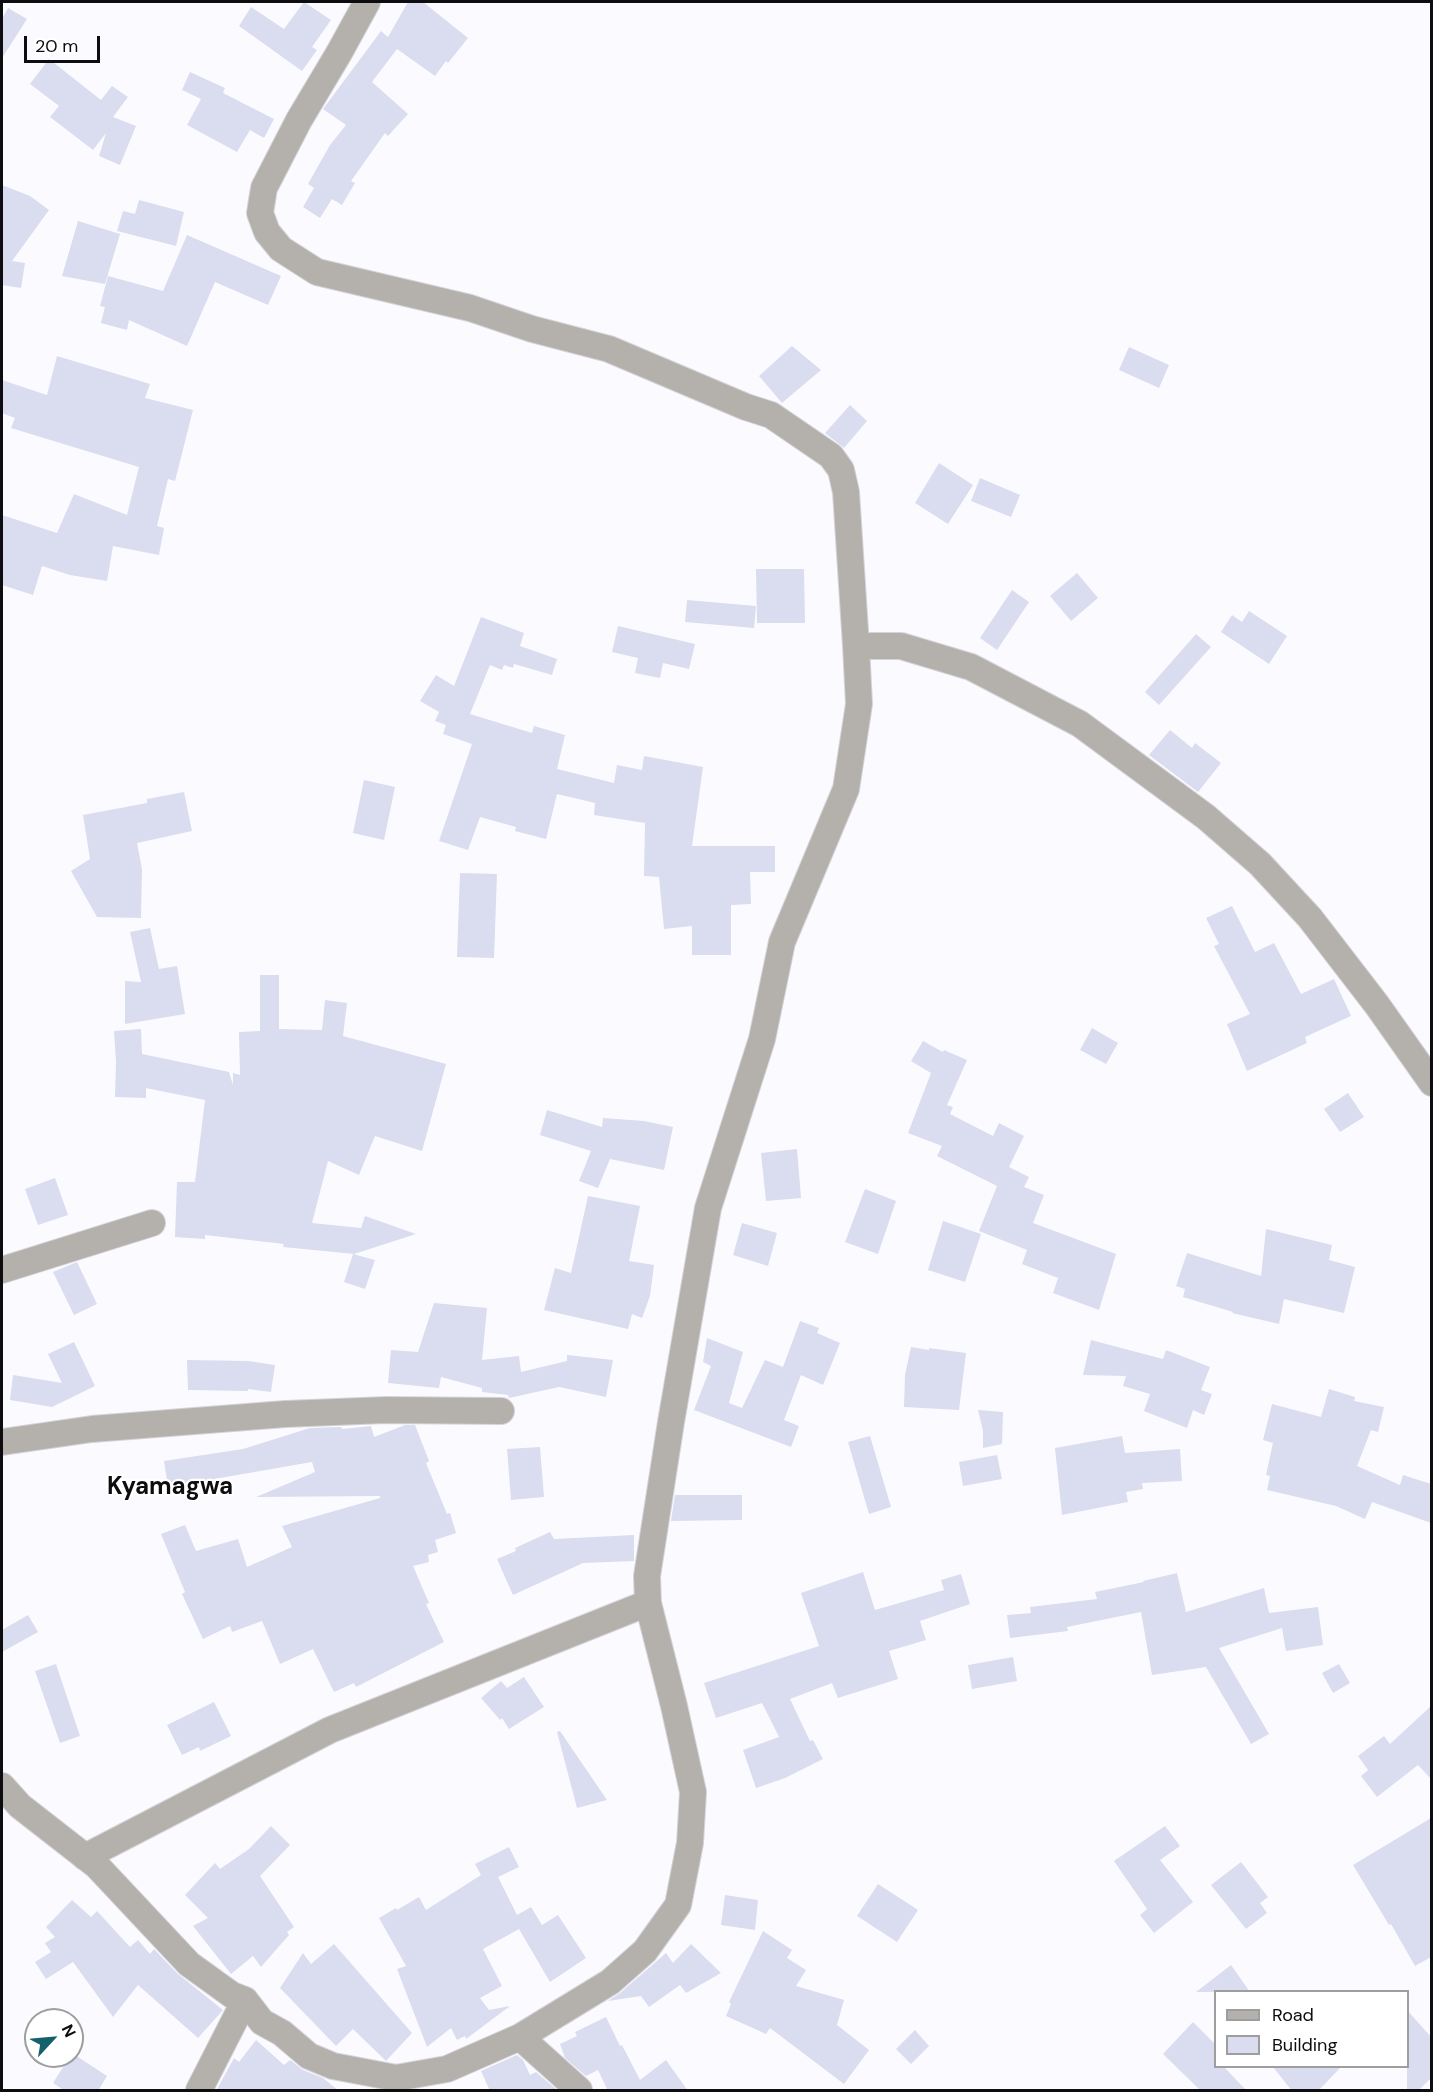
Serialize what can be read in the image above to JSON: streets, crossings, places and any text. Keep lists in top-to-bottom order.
{
  "districts": ["Kyamagwa"],
  "legend": ["Road", "Building"],
  "scale_bar": "20 m",
  "north": "top right"
}
